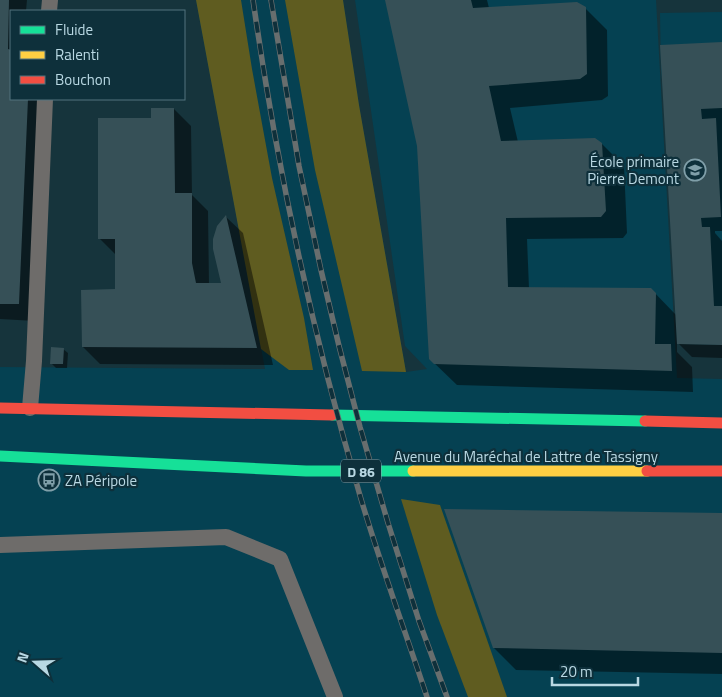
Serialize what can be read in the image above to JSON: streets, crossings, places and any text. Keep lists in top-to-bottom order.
{
  "streets": {
    "main road": ["Avenue du Maréchal de Lattre de Tassigny", "D 86"]
  },
  "places": {
    "school or university": ["École primaire Pierre Demont"],
    "bus stop": ["ZA Péripole"]
  },
  "legend": ["Fluide", "Ralenti", "Bouchon"],
  "scale_bar": "20 m",
  "north": "left"
}
